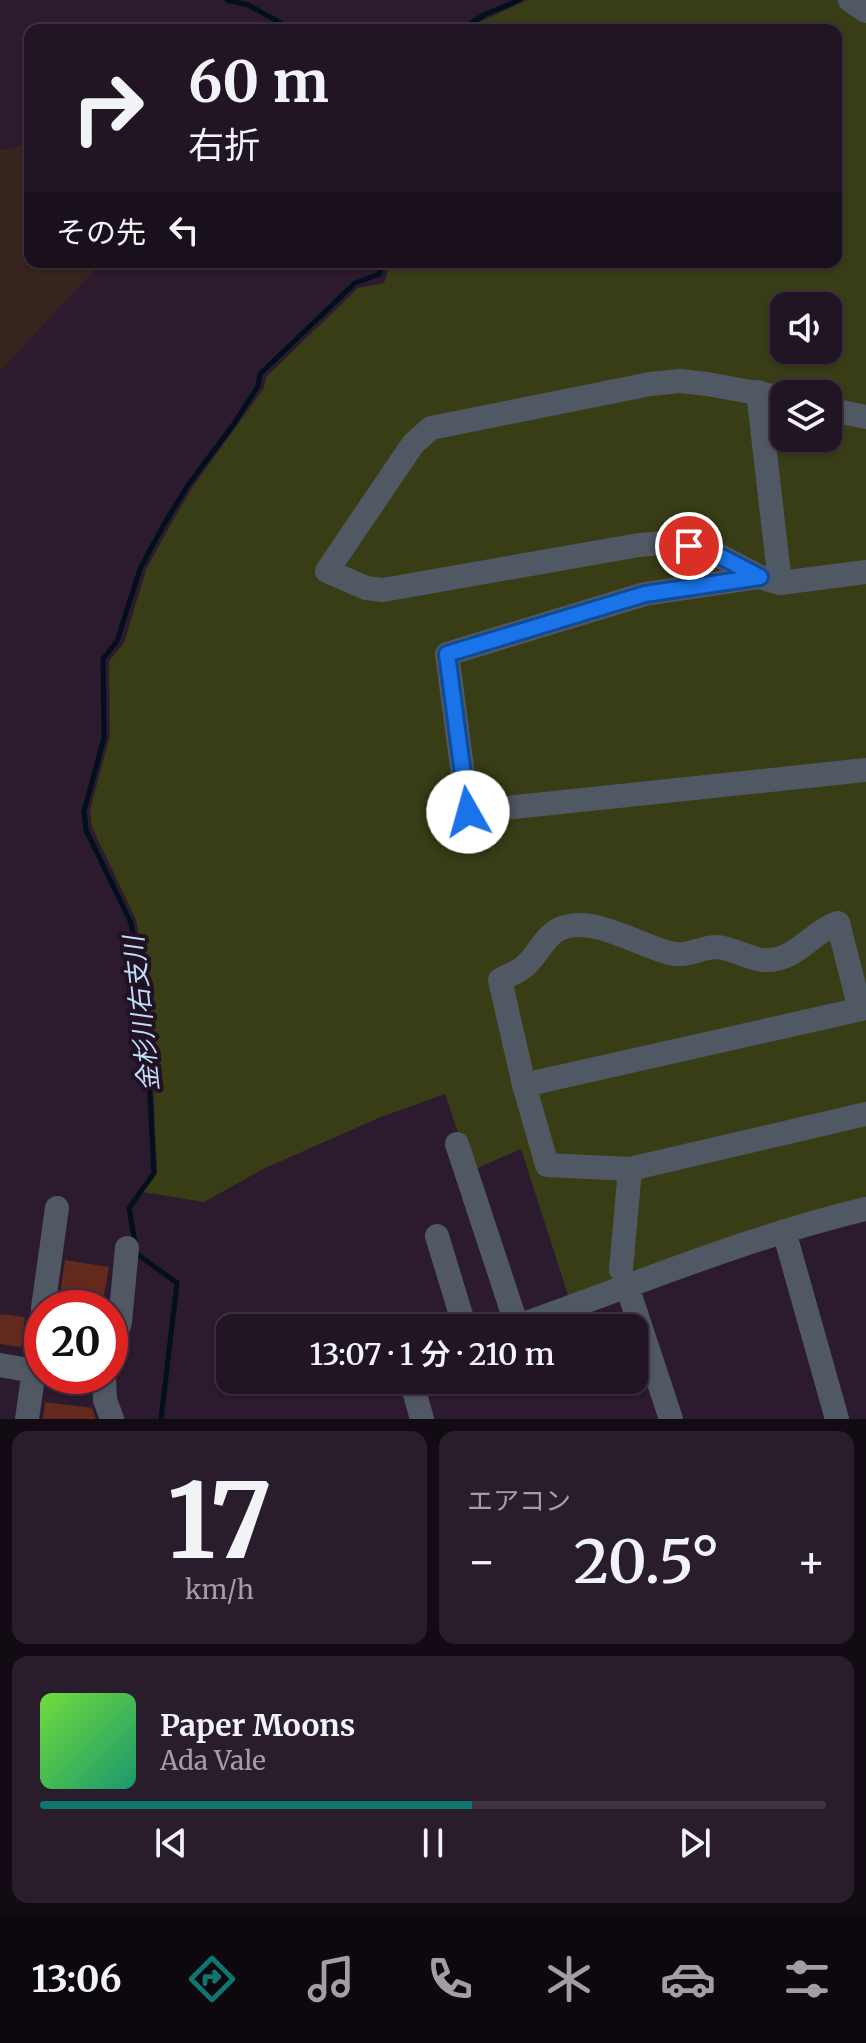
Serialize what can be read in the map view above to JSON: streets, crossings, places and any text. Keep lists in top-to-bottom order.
{
  "water": ["金杉川右支川"],
  "page": {
    "turn": ["60 m", "右折"],
    "then": "その先",
    "limit": "20",
    "trip": "13:07 · 1 分 · 210 m",
    "tile": [
      ["17", "km/h"],
      "エアコン"
    ],
    "heat": ["−", "20.5°", "+"],
    "song": ["Paper Moons", "Ada Vale"],
    "tabs": "13:06"
  }
}
